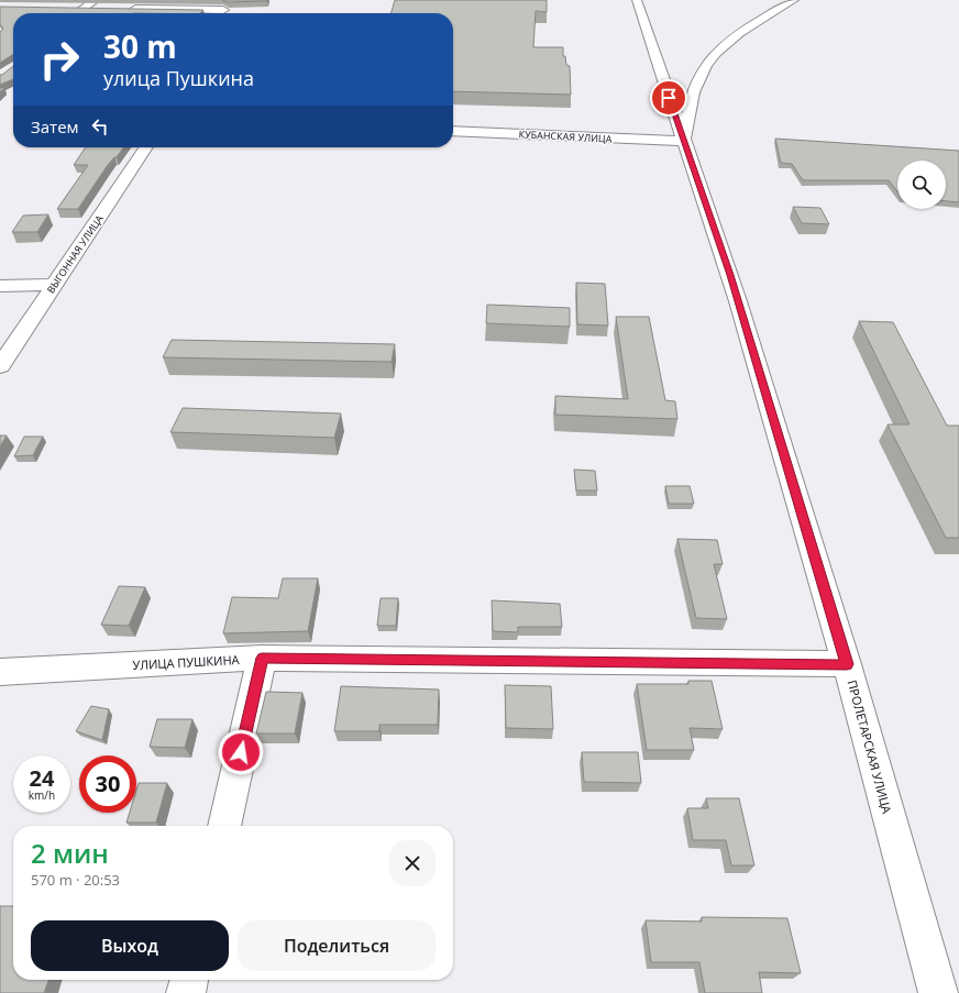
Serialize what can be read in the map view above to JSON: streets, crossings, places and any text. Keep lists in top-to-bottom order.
{
  "streets": {
    "street": [
      "КУБАНСКАЯ УЛИЦА",
      "ВЫГОННАЯ УЛИЦА",
      "УЛИЦА ПУШКИНА",
      "ПРОЛЕТАРСКАЯ УЛИЦА"
    ]
  },
  "crossings": [
    ["КУБАНСКАЯ УЛИЦА", "ПРОЛЕТАРСКАЯ УЛИЦА"],
    ["УЛИЦА ПУШКИНА", "ПРОЛЕТАРСКАЯ УЛИЦА"]
  ],
  "page": {
    "turn": ["30 m", "улица Пушкина"],
    "then": "Затем",
    "speed": "24 km/h",
    "limit": "30",
    "heading": ["2 мин", "570 m · 20:53"],
    "buttons": ["Выход", "Поделиться"]
  }
}
